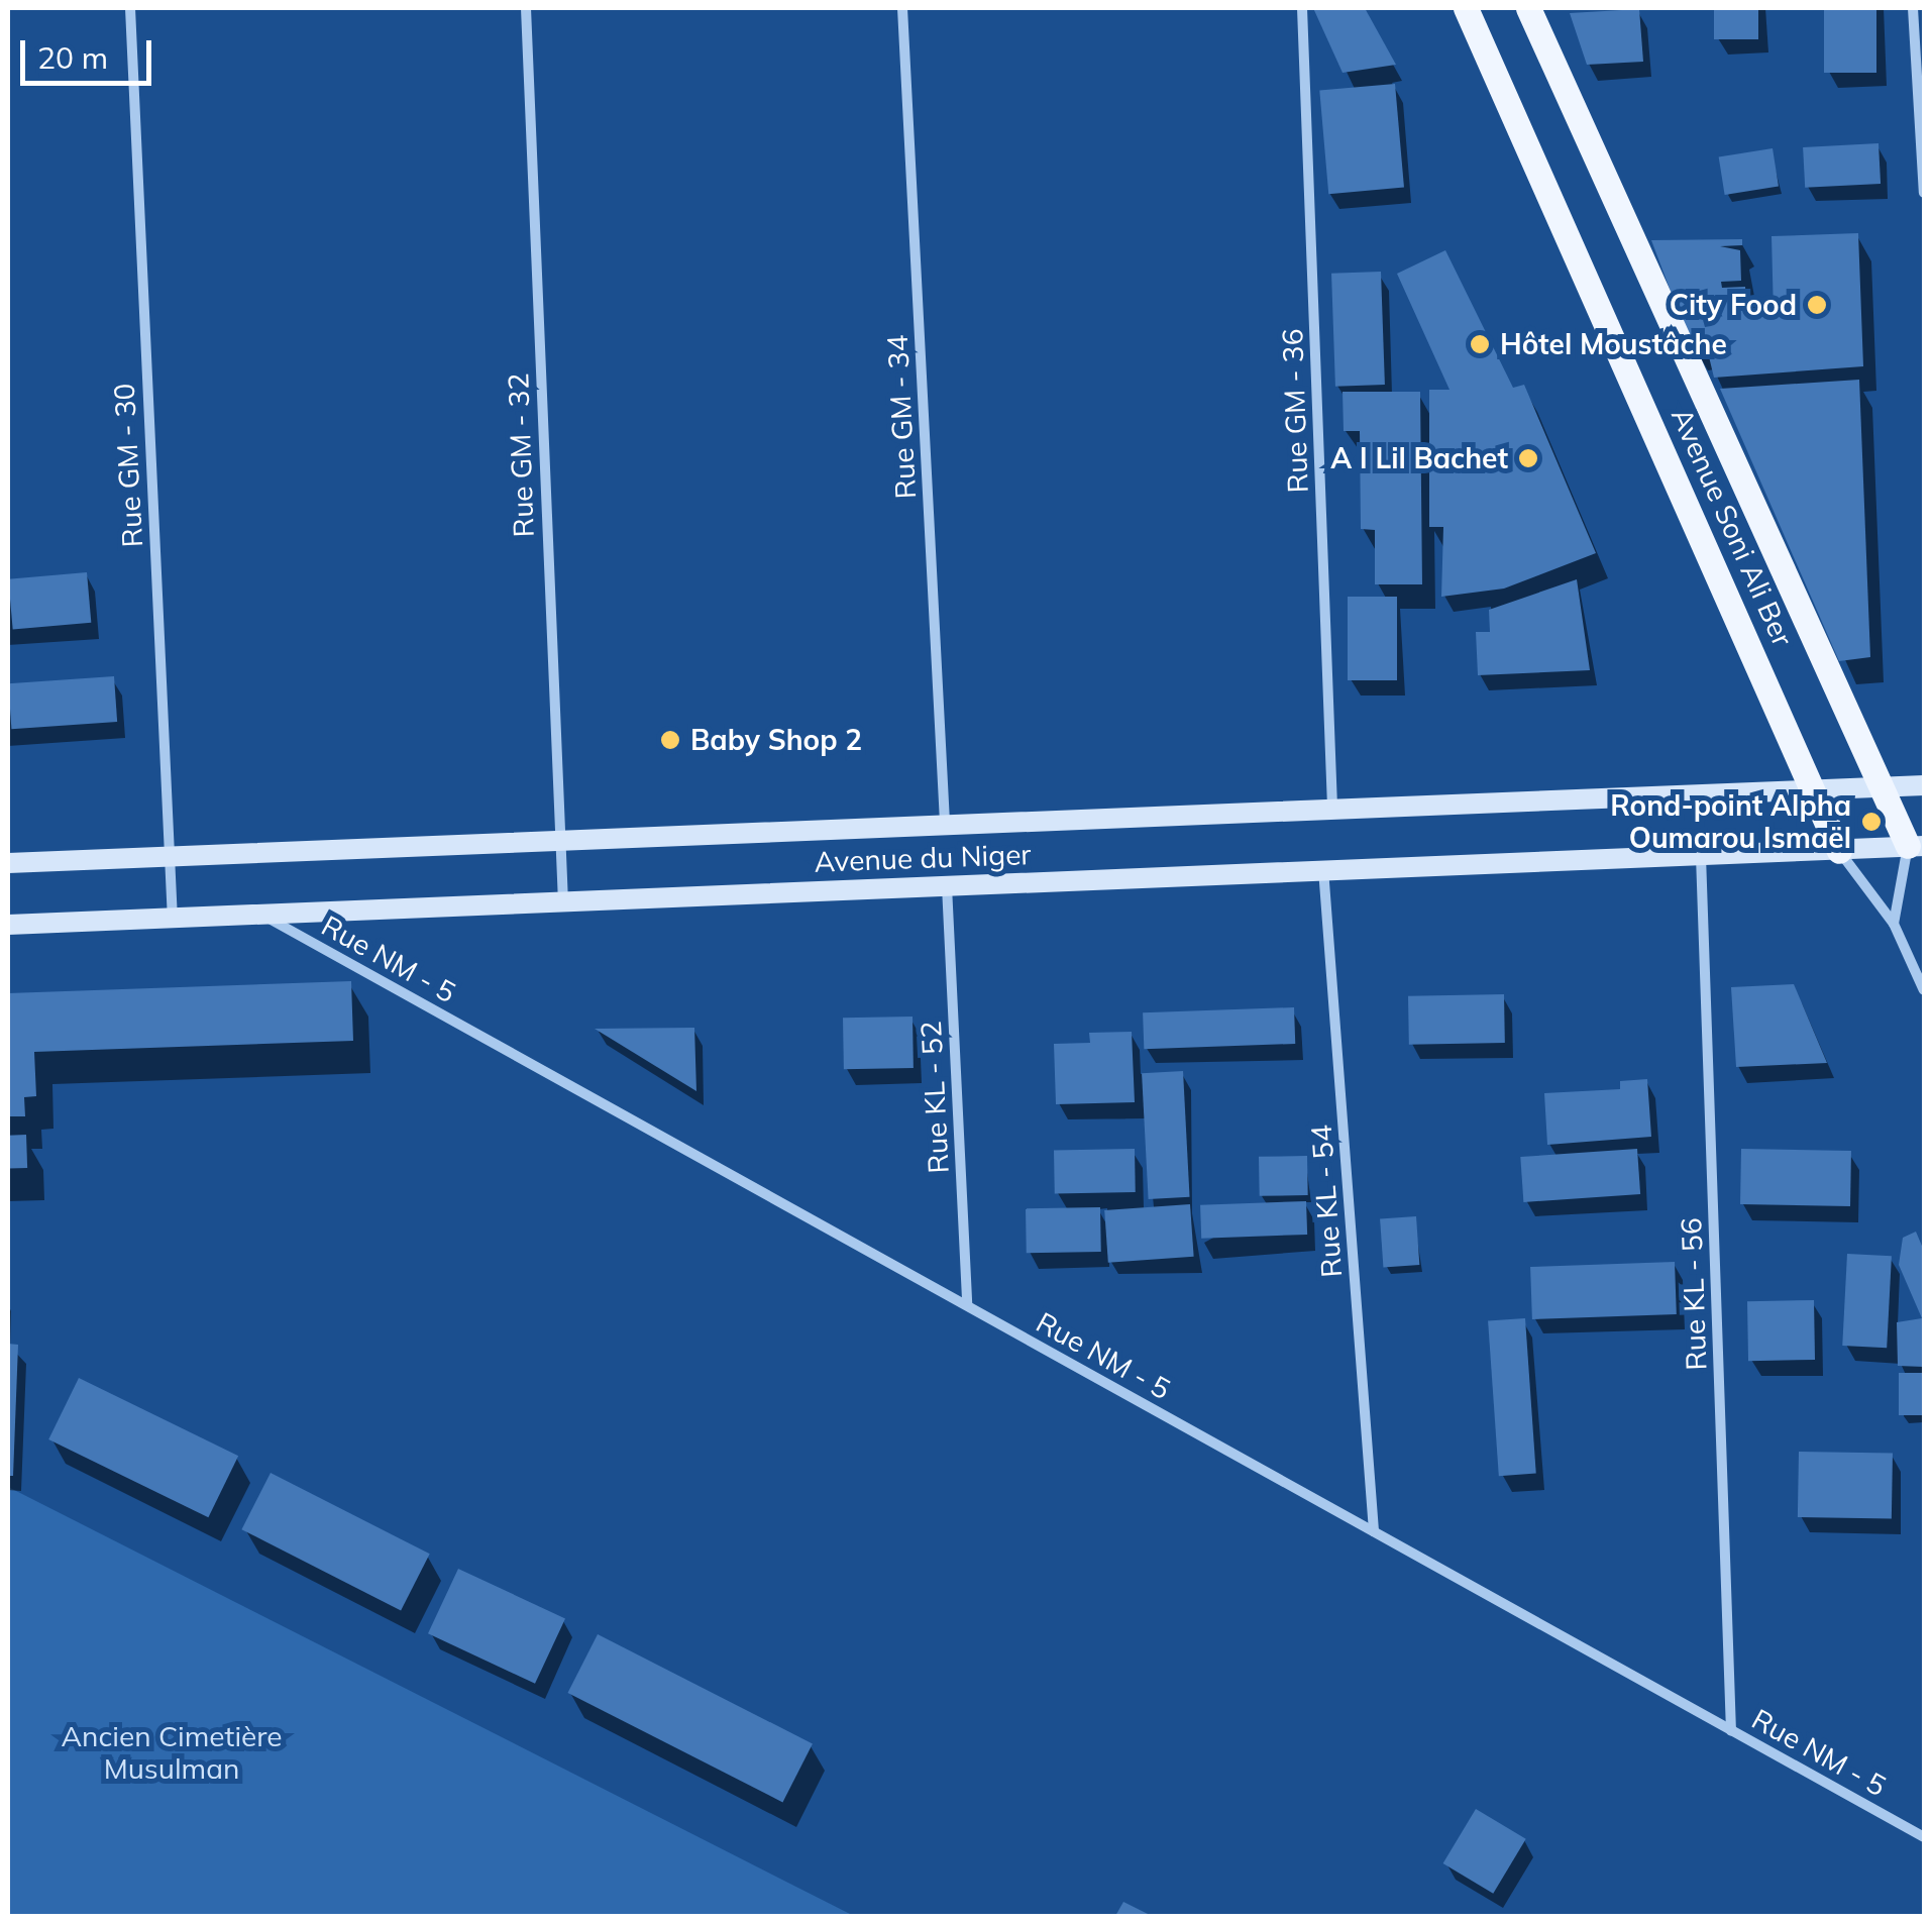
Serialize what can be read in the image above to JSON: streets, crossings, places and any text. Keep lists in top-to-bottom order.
{
  "streets": {
    "main road": ["Avenue Soni Ali Ber", "Avenue du Niger"],
    "street": [
      "Rue GM - 36",
      "Rue GM - 34",
      "Rue GM - 32",
      "Rue GM - 30",
      "Rue NM - 5",
      "Rue KL - 52",
      "Rue KL - 54",
      "Rue KL - 56"
    ]
  },
  "crossings": [
    ["Rue GM - 36", "Avenue du Niger"],
    ["Rue GM - 34", "Avenue du Niger"],
    ["Rue GM - 32", "Avenue du Niger"],
    ["Rue GM - 30", "Avenue du Niger"],
    ["Avenue Soni Ali Ber", "Avenue du Niger"],
    ["Avenue du Niger", "Rue NM - 5"],
    ["Avenue du Niger", "Rue KL - 52"],
    ["Avenue du Niger", "Rue KL - 54"],
    ["Avenue du Niger", "Rue KL - 56"],
    ["Rue NM - 5", "Rue KL - 52"],
    ["Rue NM - 5", "Rue KL - 54"],
    ["Rue NM - 5", "Rue KL - 56"]
  ],
  "parks": ["Ancien Cimetière Musulman"],
  "places": [
    "City Food",
    "Hôtel Moustâche",
    "A I Lil Bachet",
    "Baby Shop 2",
    "Rond-point Alpha Oumarou Ismaël"
  ],
  "scale_bar": "20 m"
}
